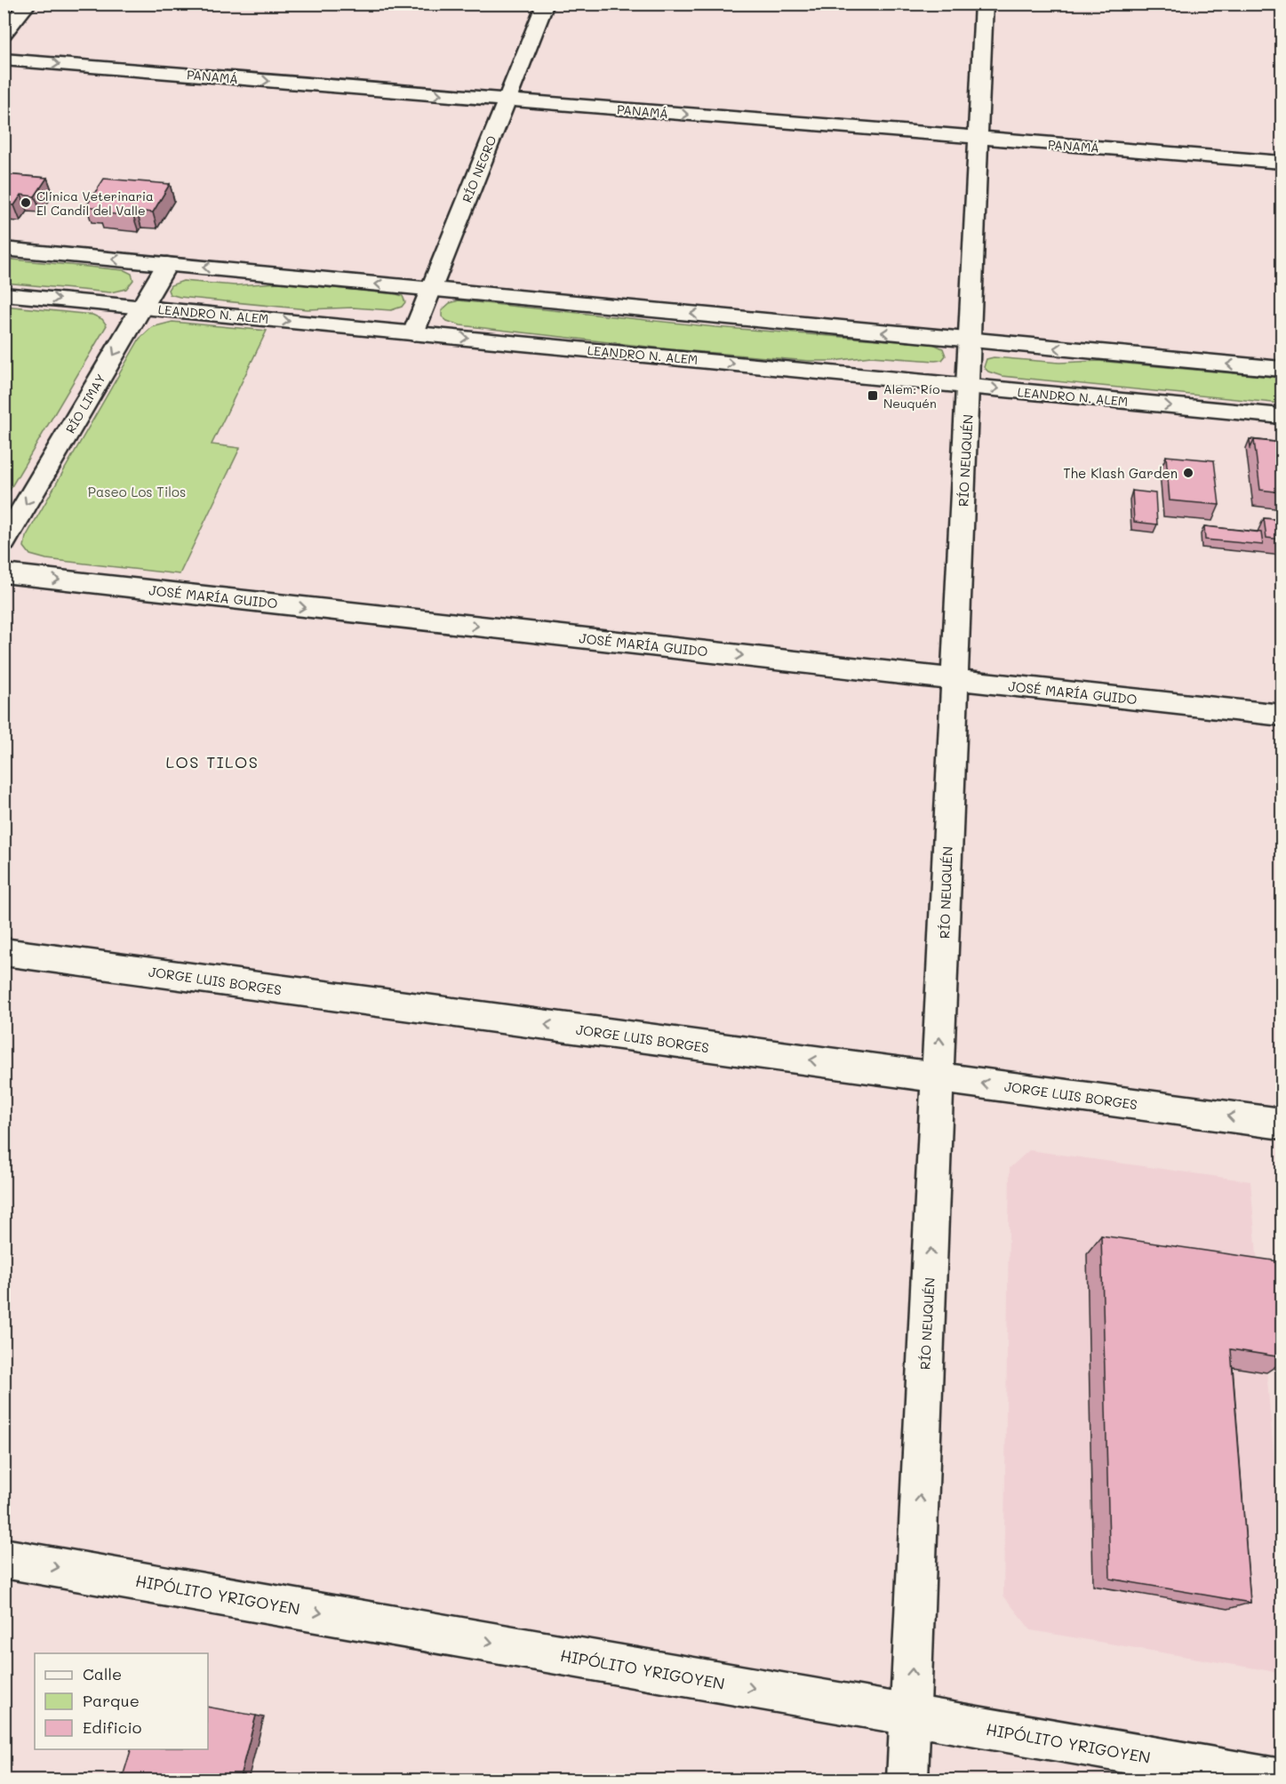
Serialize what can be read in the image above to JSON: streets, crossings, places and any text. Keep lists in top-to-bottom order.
{
  "streets": {
    "street": [
      "PANAMÁ",
      "RÍO NEGRO",
      "LEANDRO N. ALEM",
      "RÍO LIMAY",
      "RÍO NEUQUÉN",
      "JOSÉ MARÍA GUIDO",
      "JORGE LUIS BORGES",
      "HIPÓLITO YRIGOYEN"
    ]
  },
  "crossings": [
    ["PANAMÁ", "RÍO NEGRO"],
    ["PANAMÁ", "RÍO NEUQUÉN"],
    ["RÍO NEGRO", "LEANDRO N. ALEM"],
    ["LEANDRO N. ALEM", "RÍO LIMAY"],
    ["LEANDRO N. ALEM", "RÍO NEUQUÉN"],
    ["RÍO NEUQUÉN", "JOSÉ MARÍA GUIDO"],
    ["RÍO NEUQUÉN", "JORGE LUIS BORGES"],
    ["RÍO NEUQUÉN", "HIPÓLITO YRIGOYEN"]
  ],
  "one_way": [
    "RÍO LIMAY",
    "RÍO NEUQUÉN",
    "JOSÉ MARÍA GUIDO",
    "JORGE LUIS BORGES",
    "HIPÓLITO YRIGOYEN"
  ],
  "districts": ["LOS TILOS"],
  "parks": ["Paseo Los Tilos"],
  "places": {
    "other": ["Clínica Veterinaria El Candil del Valle", "The Klash Garden"],
    "transit": ["Alem: Río Neuquén"]
  },
  "legend": ["Calle", "Parque", "Edificio"]
}
